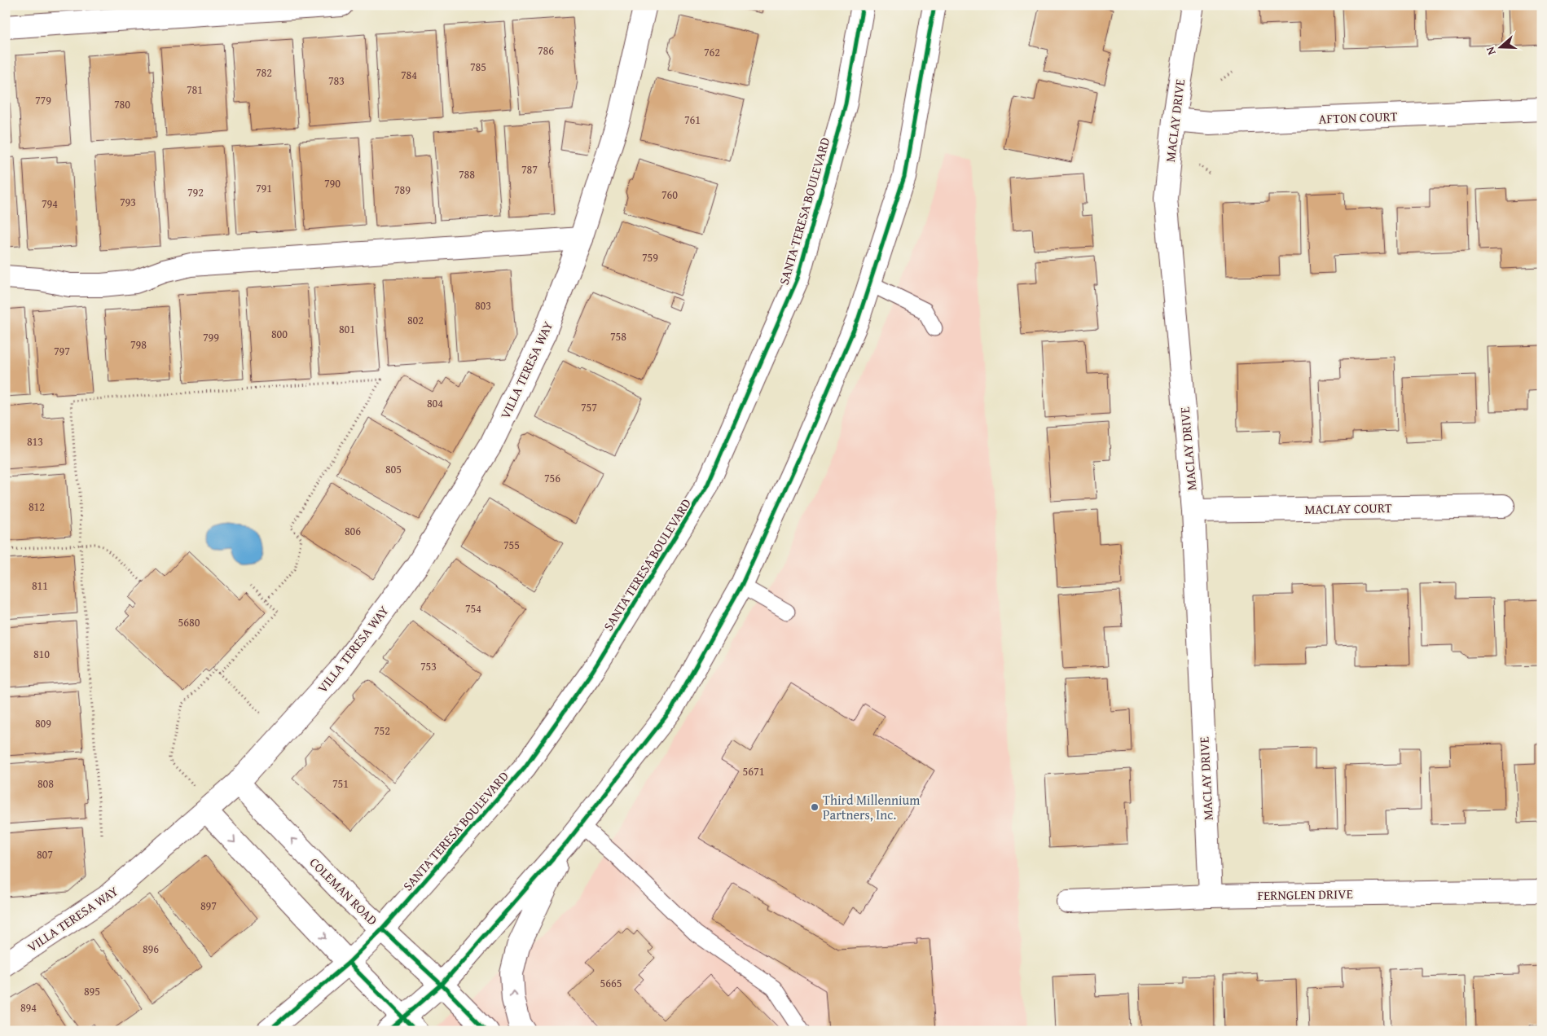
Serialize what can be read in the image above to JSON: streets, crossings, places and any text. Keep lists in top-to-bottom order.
{
  "streets": {
    "street": [
      "AFTON COURT",
      "MACLAY DRIVE",
      "SANTA TERESA BOULEVARD",
      "VILLA TERESA WAY",
      "MACLAY COURT",
      "COLEMAN ROAD",
      "FERNGLEN DRIVE"
    ]
  },
  "crossings": [
    ["AFTON COURT", "MACLAY DRIVE"],
    ["MACLAY DRIVE", "MACLAY COURT"],
    ["MACLAY DRIVE", "FERNGLEN DRIVE"],
    ["SANTA TERESA BOULEVARD", "COLEMAN ROAD"],
    ["VILLA TERESA WAY", "COLEMAN ROAD"]
  ],
  "places": ["Third Millennium Partners, Inc."],
  "house_numbers": [
    "786",
    "762",
    "785",
    "782",
    "784",
    "783",
    "781",
    "779",
    "780",
    "761",
    "787",
    "788",
    "790",
    "791",
    "789",
    "792",
    "760",
    "793",
    "794",
    "759",
    "803",
    "802",
    "801",
    "800",
    "758",
    "799",
    "798",
    "797",
    "804",
    "757",
    "813",
    "805",
    "756",
    "812",
    "806",
    "755",
    "811",
    "754",
    "5680",
    "810",
    "753",
    "809",
    "752",
    "5671",
    "808",
    "751",
    "807",
    "897",
    "896",
    "5665",
    "895",
    "894"
  ],
  "north": "left"
}
